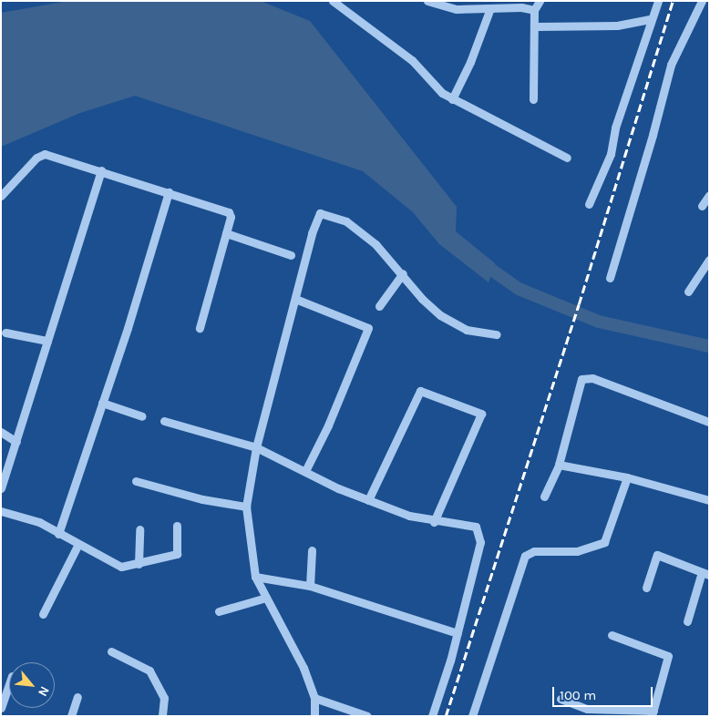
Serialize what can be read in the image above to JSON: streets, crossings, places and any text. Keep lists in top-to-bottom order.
{
  "scale_bar": "100 m",
  "north": "bottom right"
}
